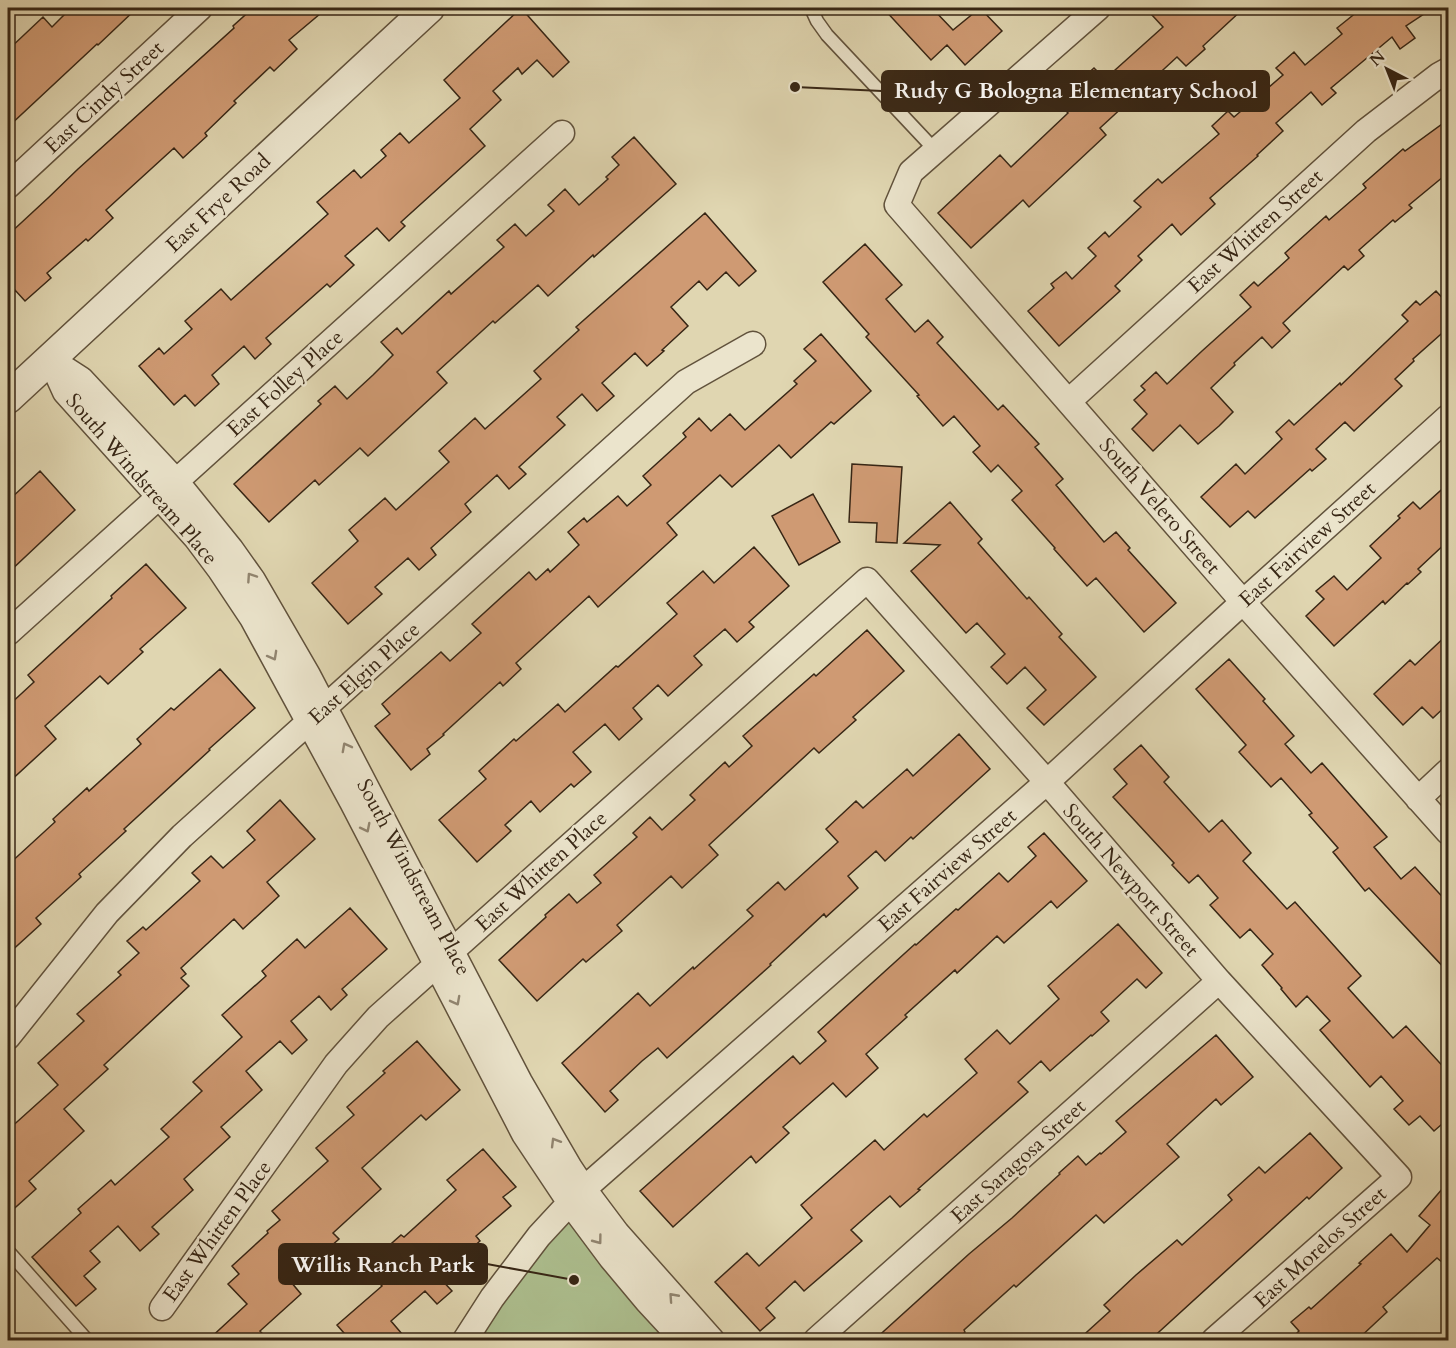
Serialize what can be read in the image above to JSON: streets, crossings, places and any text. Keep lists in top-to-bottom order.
{
  "streets": {
    "street": [
      "East Cindy Street",
      "East Frye Road",
      "East Whitten Street",
      "East Folley Place",
      "South Windstream Place",
      "South Velero Street",
      "East Fairview Street",
      "East Elgin Place",
      "East Whitten Place",
      "South Newport Street",
      "East Saragosa Street",
      "East Morelos Street"
    ]
  },
  "crossings": [
    ["East Frye Road", "South Windstream Place"],
    ["East Whitten Street", "South Velero Street"],
    ["East Folley Place", "South Windstream Place"],
    ["South Windstream Place", "East Fairview Street"],
    ["South Windstream Place", "East Elgin Place"],
    ["South Windstream Place", "East Whitten Place"],
    ["South Velero Street", "East Fairview Street"],
    ["East Fairview Street", "South Newport Street"],
    ["East Whitten Place", "South Newport Street"],
    ["South Newport Street", "East Saragosa Street"],
    ["South Newport Street", "East Morelos Street"]
  ],
  "places": ["Rudy G Bologna Elementary School", "Willis Ranch Park"],
  "north": "top left"
}
